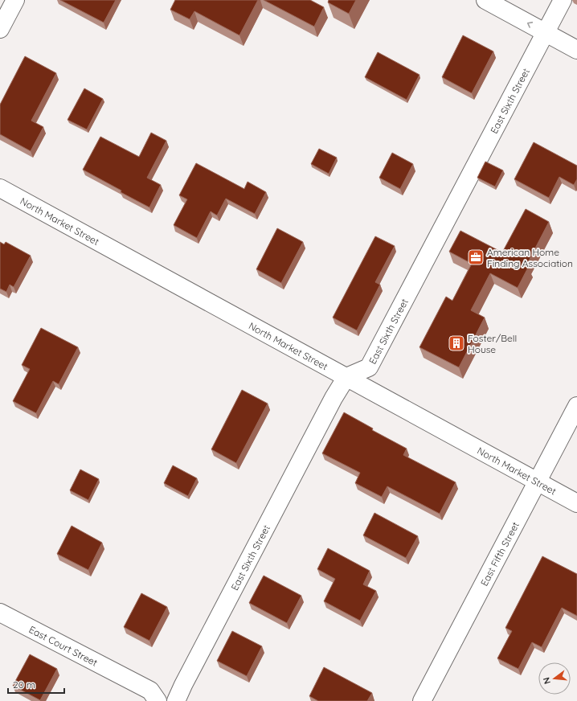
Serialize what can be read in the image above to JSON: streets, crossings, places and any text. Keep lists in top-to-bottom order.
{
  "streets": {
    "street": [
      "East Sixth Street",
      "North Market Street",
      "East Fifth Street",
      "East Court Street"
    ]
  },
  "crossings": [
    ["East Sixth Street", "North Market Street"],
    ["North Market Street", "East Fifth Street"]
  ],
  "places": {
    "office": ["American Home Finding Association"],
    "building": ["Foster/Bell House"]
  },
  "scale_bar": "20 m",
  "north": "left"
}
